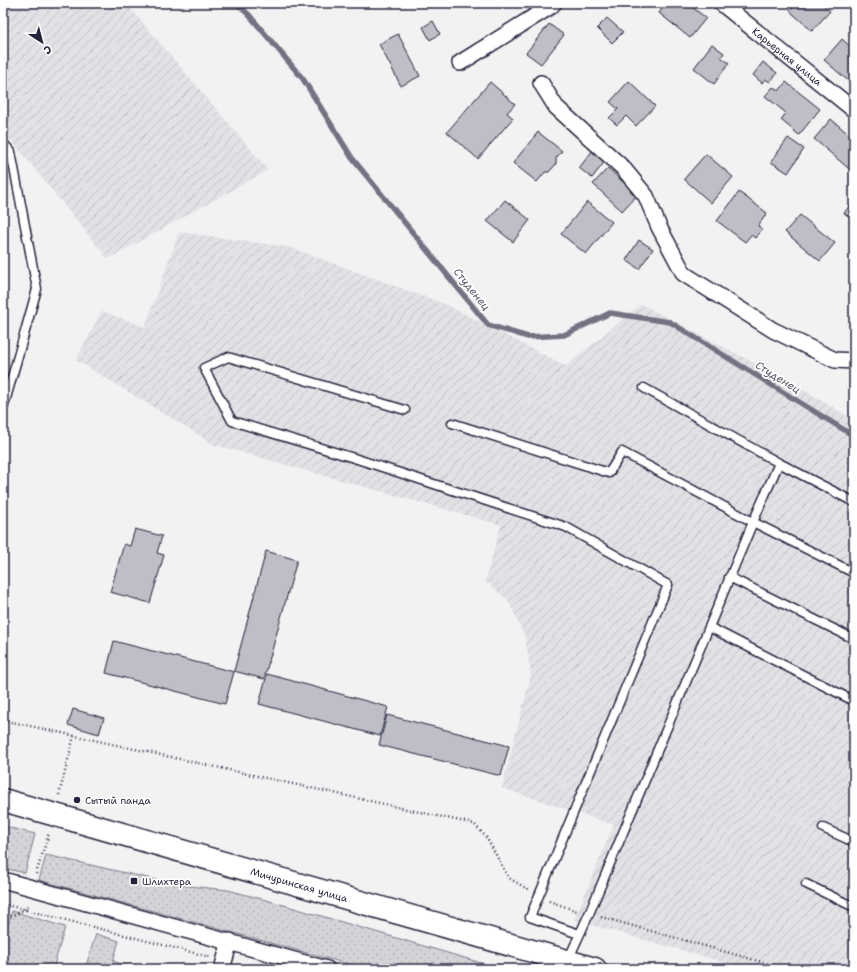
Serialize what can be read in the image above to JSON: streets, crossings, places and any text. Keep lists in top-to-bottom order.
{
  "streets": {
    "main road": ["Мичуринская улица"],
    "street": ["Карьерная улица"]
  },
  "water": ["Студенец"],
  "places": {
    "other": ["Сытый панда"],
    "transit": ["Шлихтера"]
  },
  "north": "bottom right"
}
